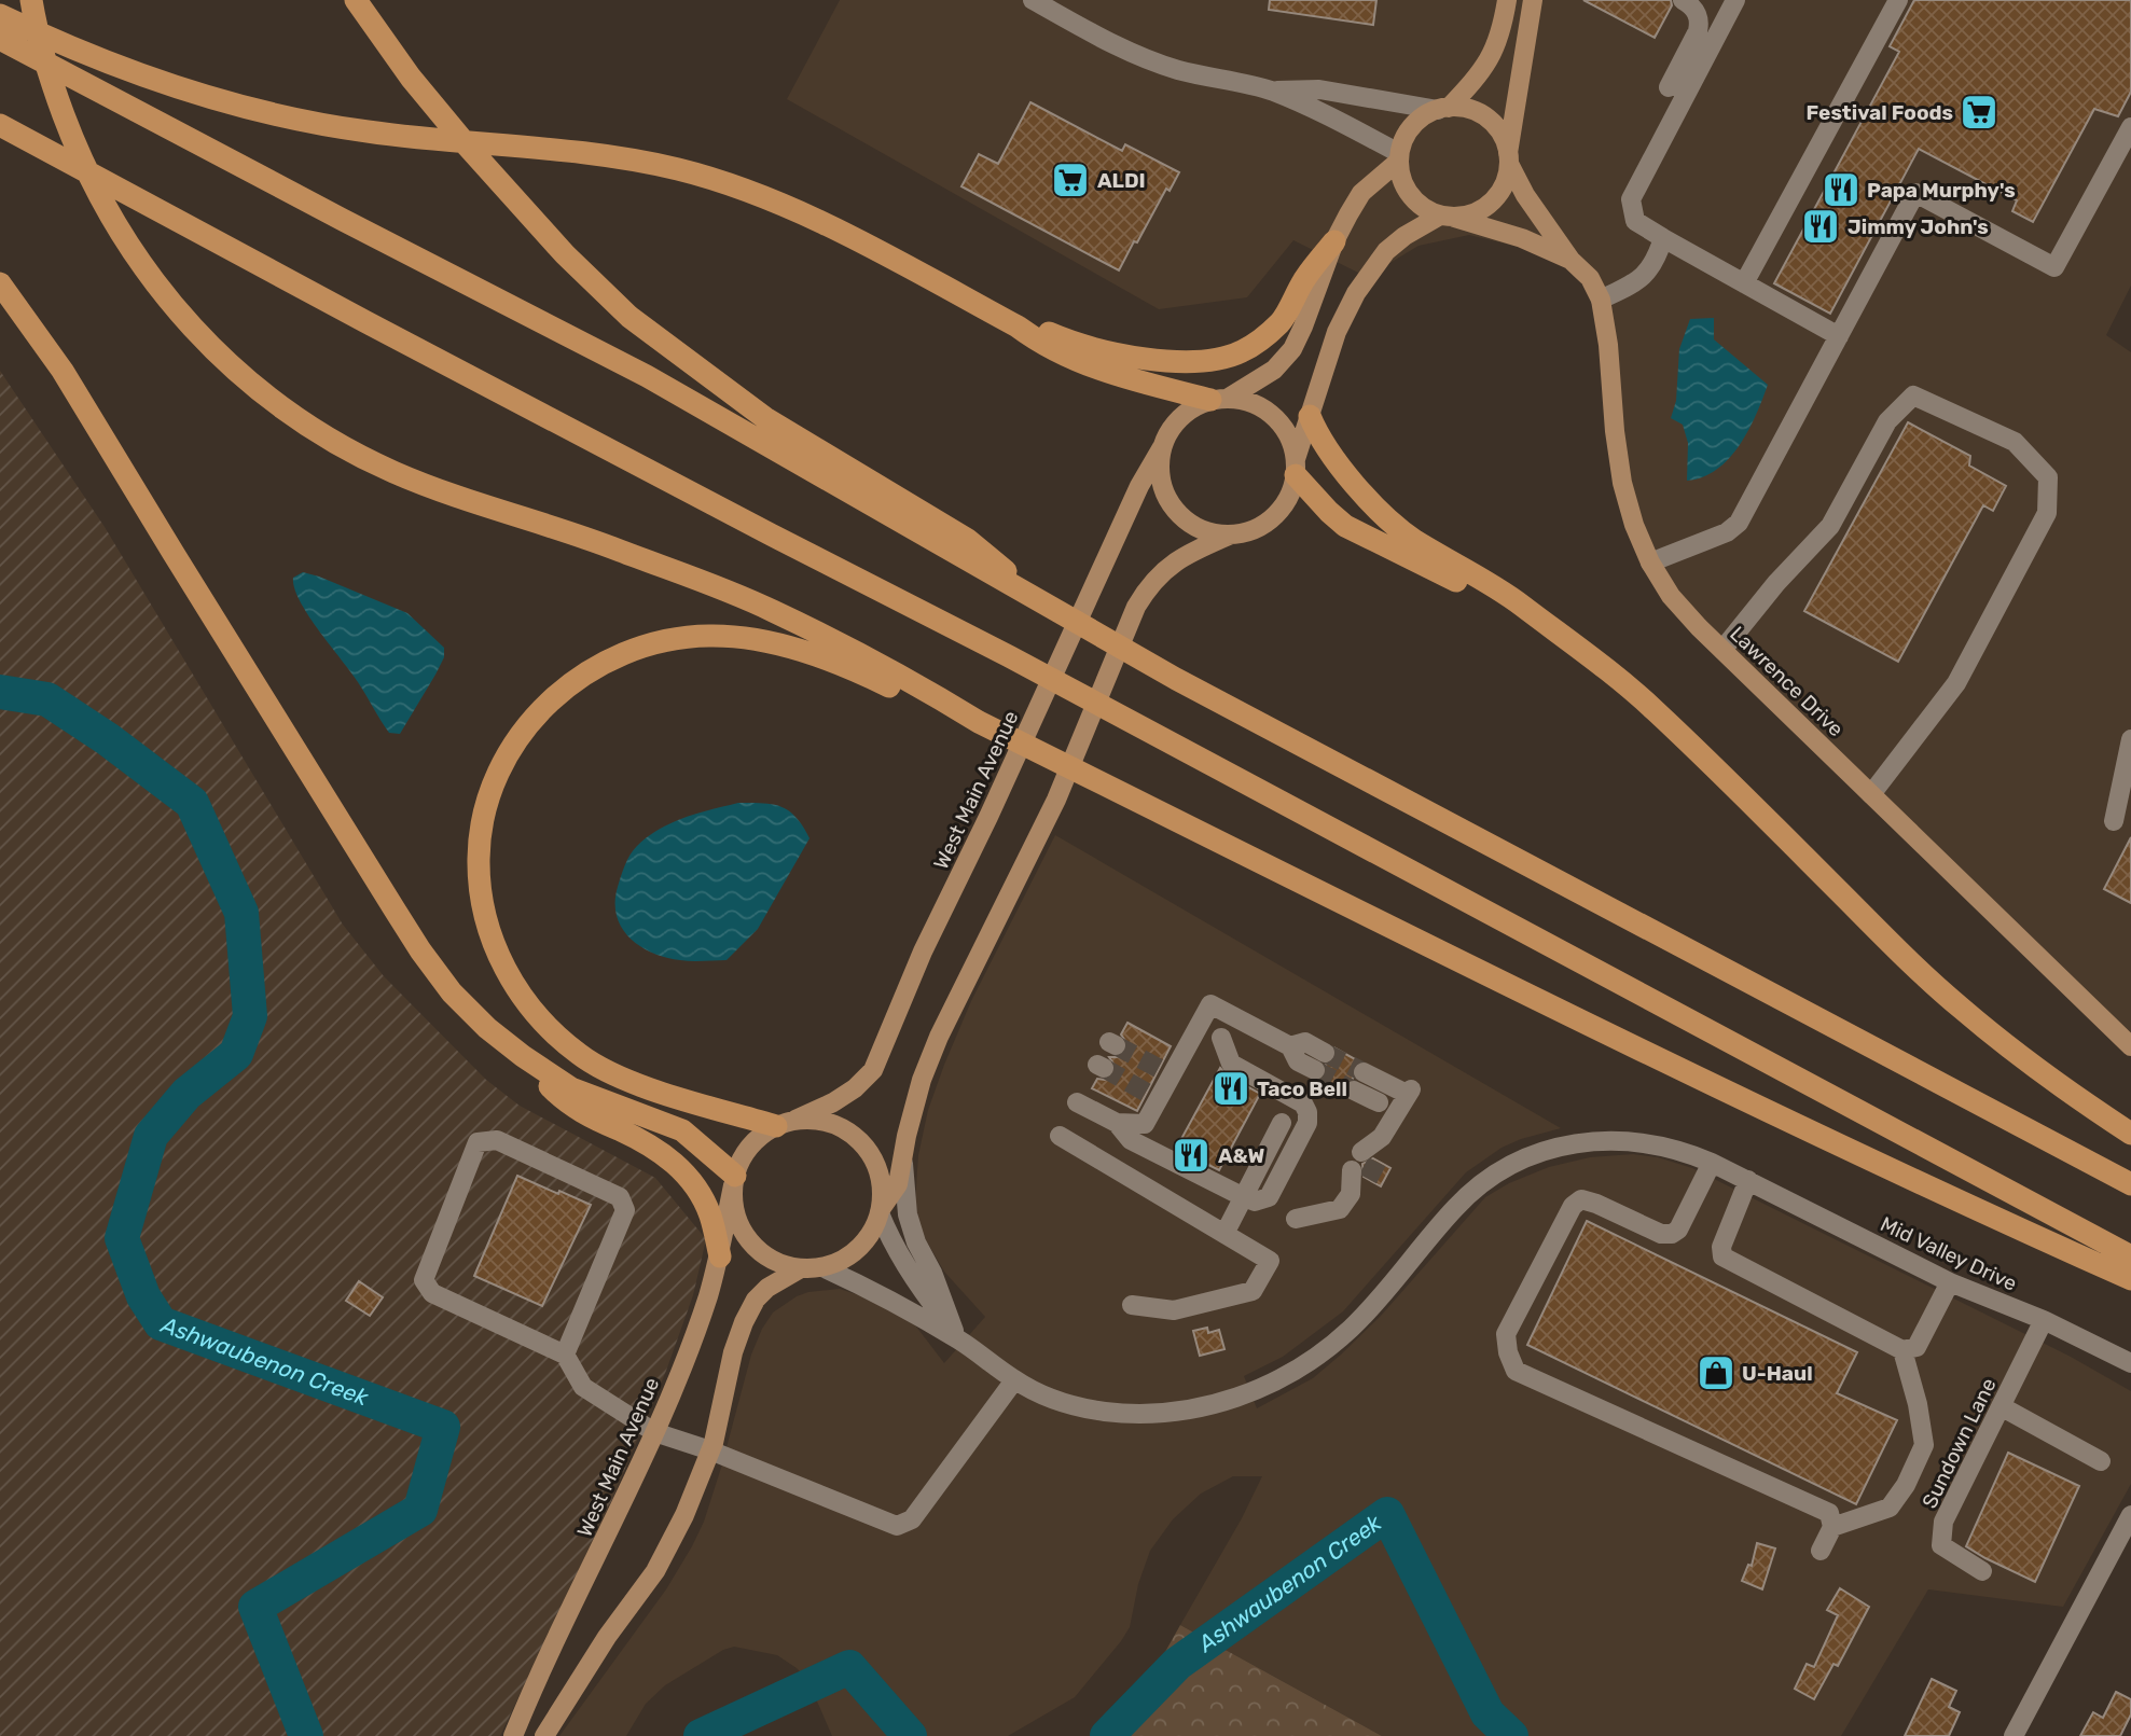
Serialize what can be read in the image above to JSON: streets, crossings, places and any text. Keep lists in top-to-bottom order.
{
  "streets": {
    "main road": ["Lawrence Drive", "West Main Avenue"],
    "street": ["Mid Valley Drive", "Sundown Lane"]
  },
  "crossings": [
    ["Mid Valley Drive", "Sundown Lane"]
  ],
  "water": ["Ashwaubenon Creek"],
  "places": {
    "supermarket": ["Festival Foods", "ALDI"],
    "restaurant": [
      "Papa Murphy's",
      "Jimmy John's",
      "Taco Bell",
      "A&W"
    ],
    "shop": ["U-Haul"]
  }
}
